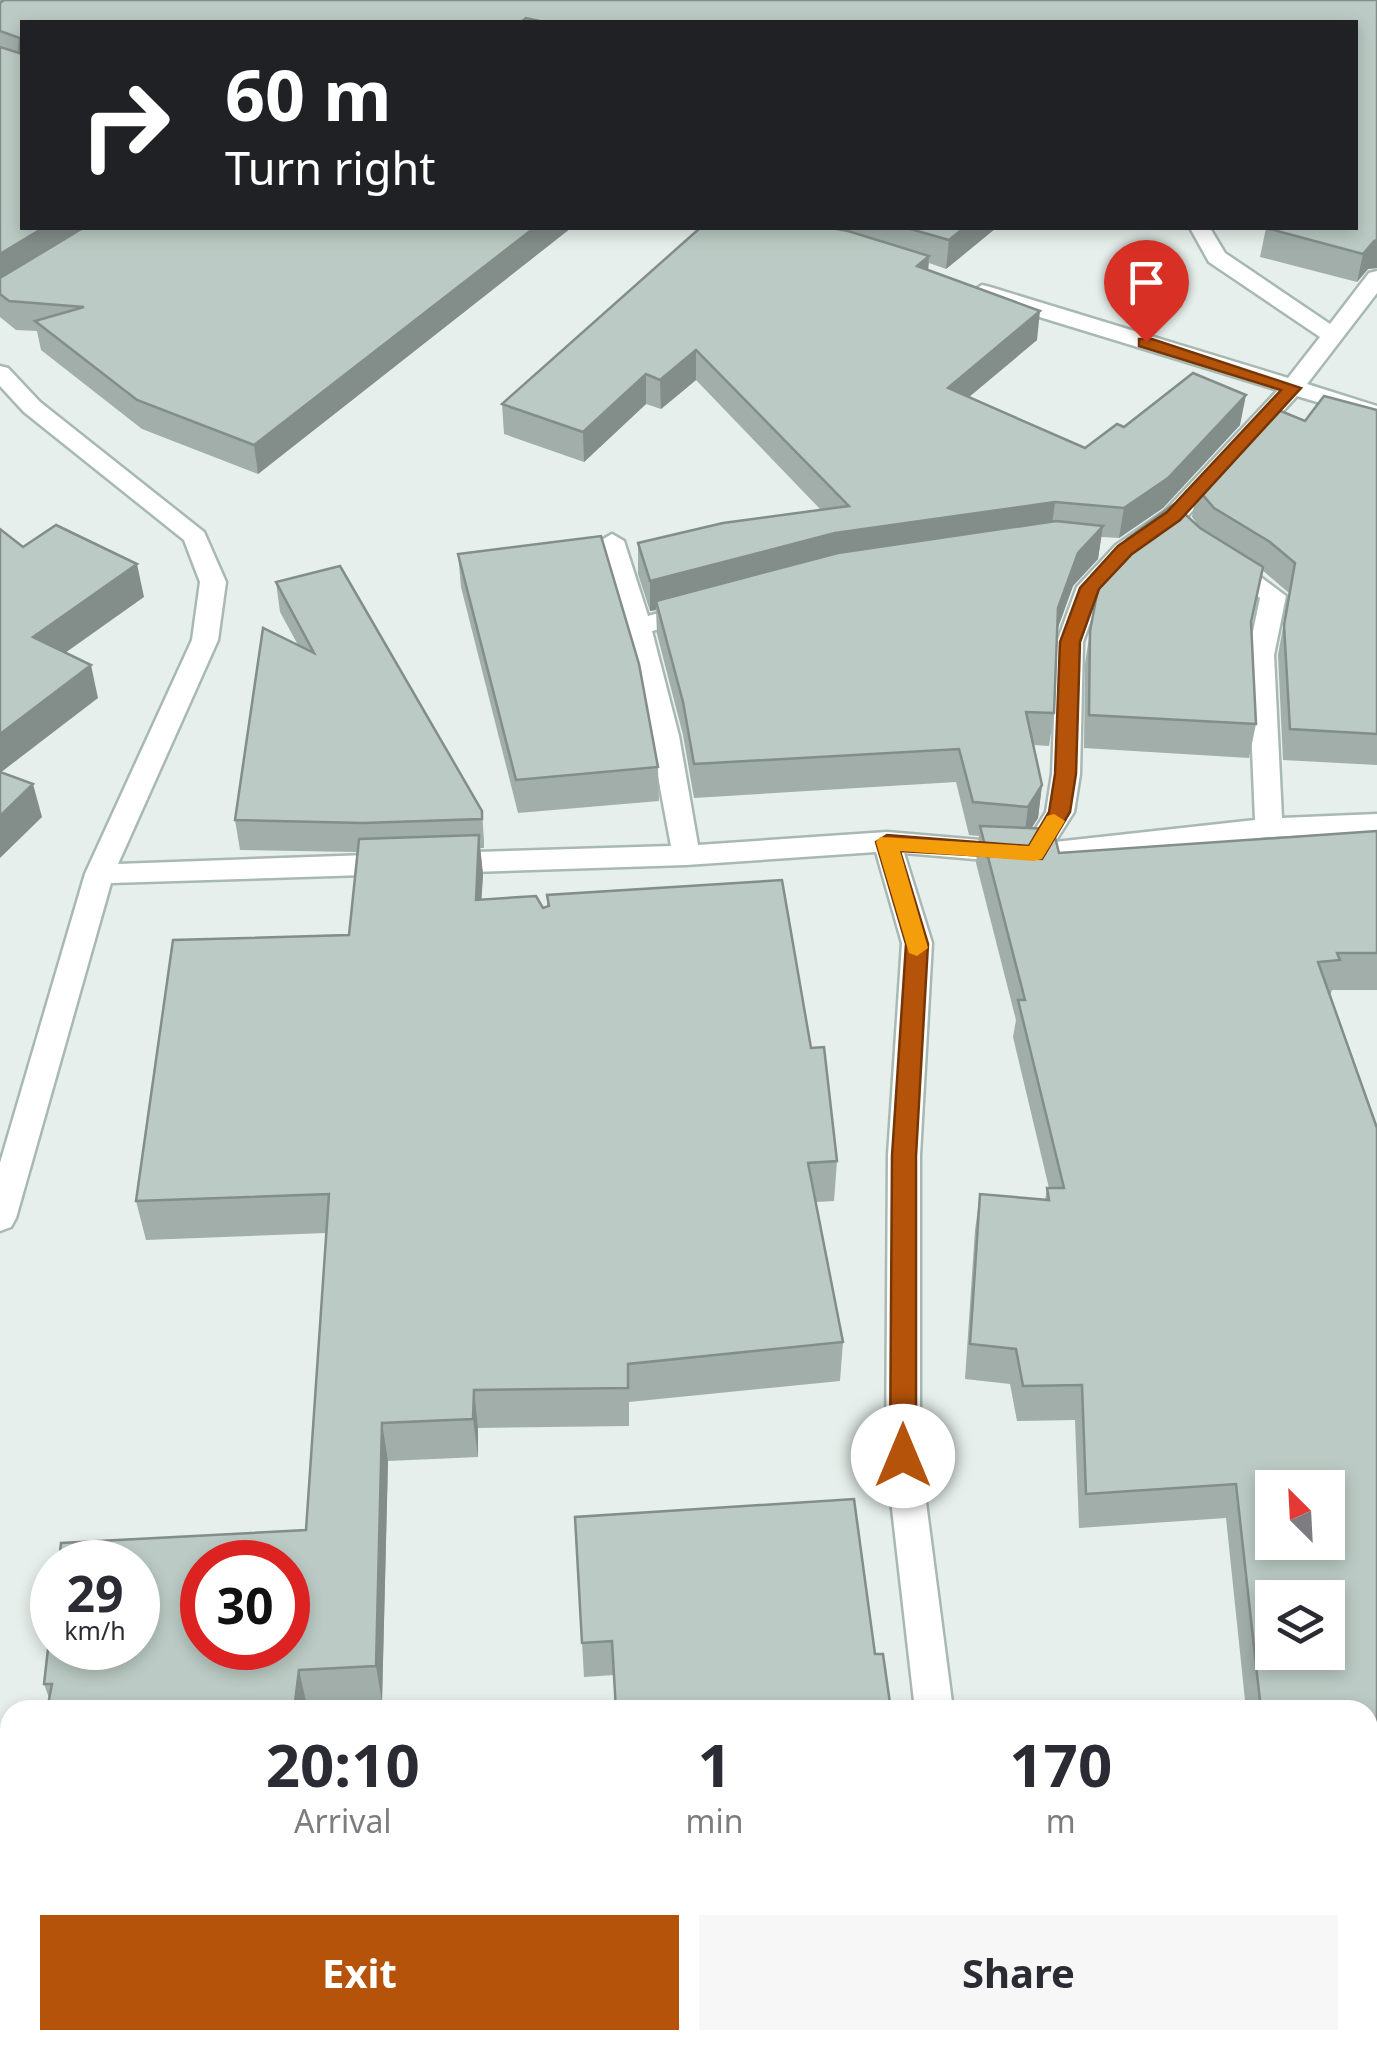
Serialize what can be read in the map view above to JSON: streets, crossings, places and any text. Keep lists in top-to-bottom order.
{
  "north": "top left",
  "page": {
    "turn": ["60 m", "Turn right"],
    "speed": "29 km/h",
    "limit": "30",
    "eta": [
      "20:10",
      "Arrival",
      "1",
      "min",
      "170",
      "m"
    ],
    "buttons": ["Exit", "Share"]
  }
}
